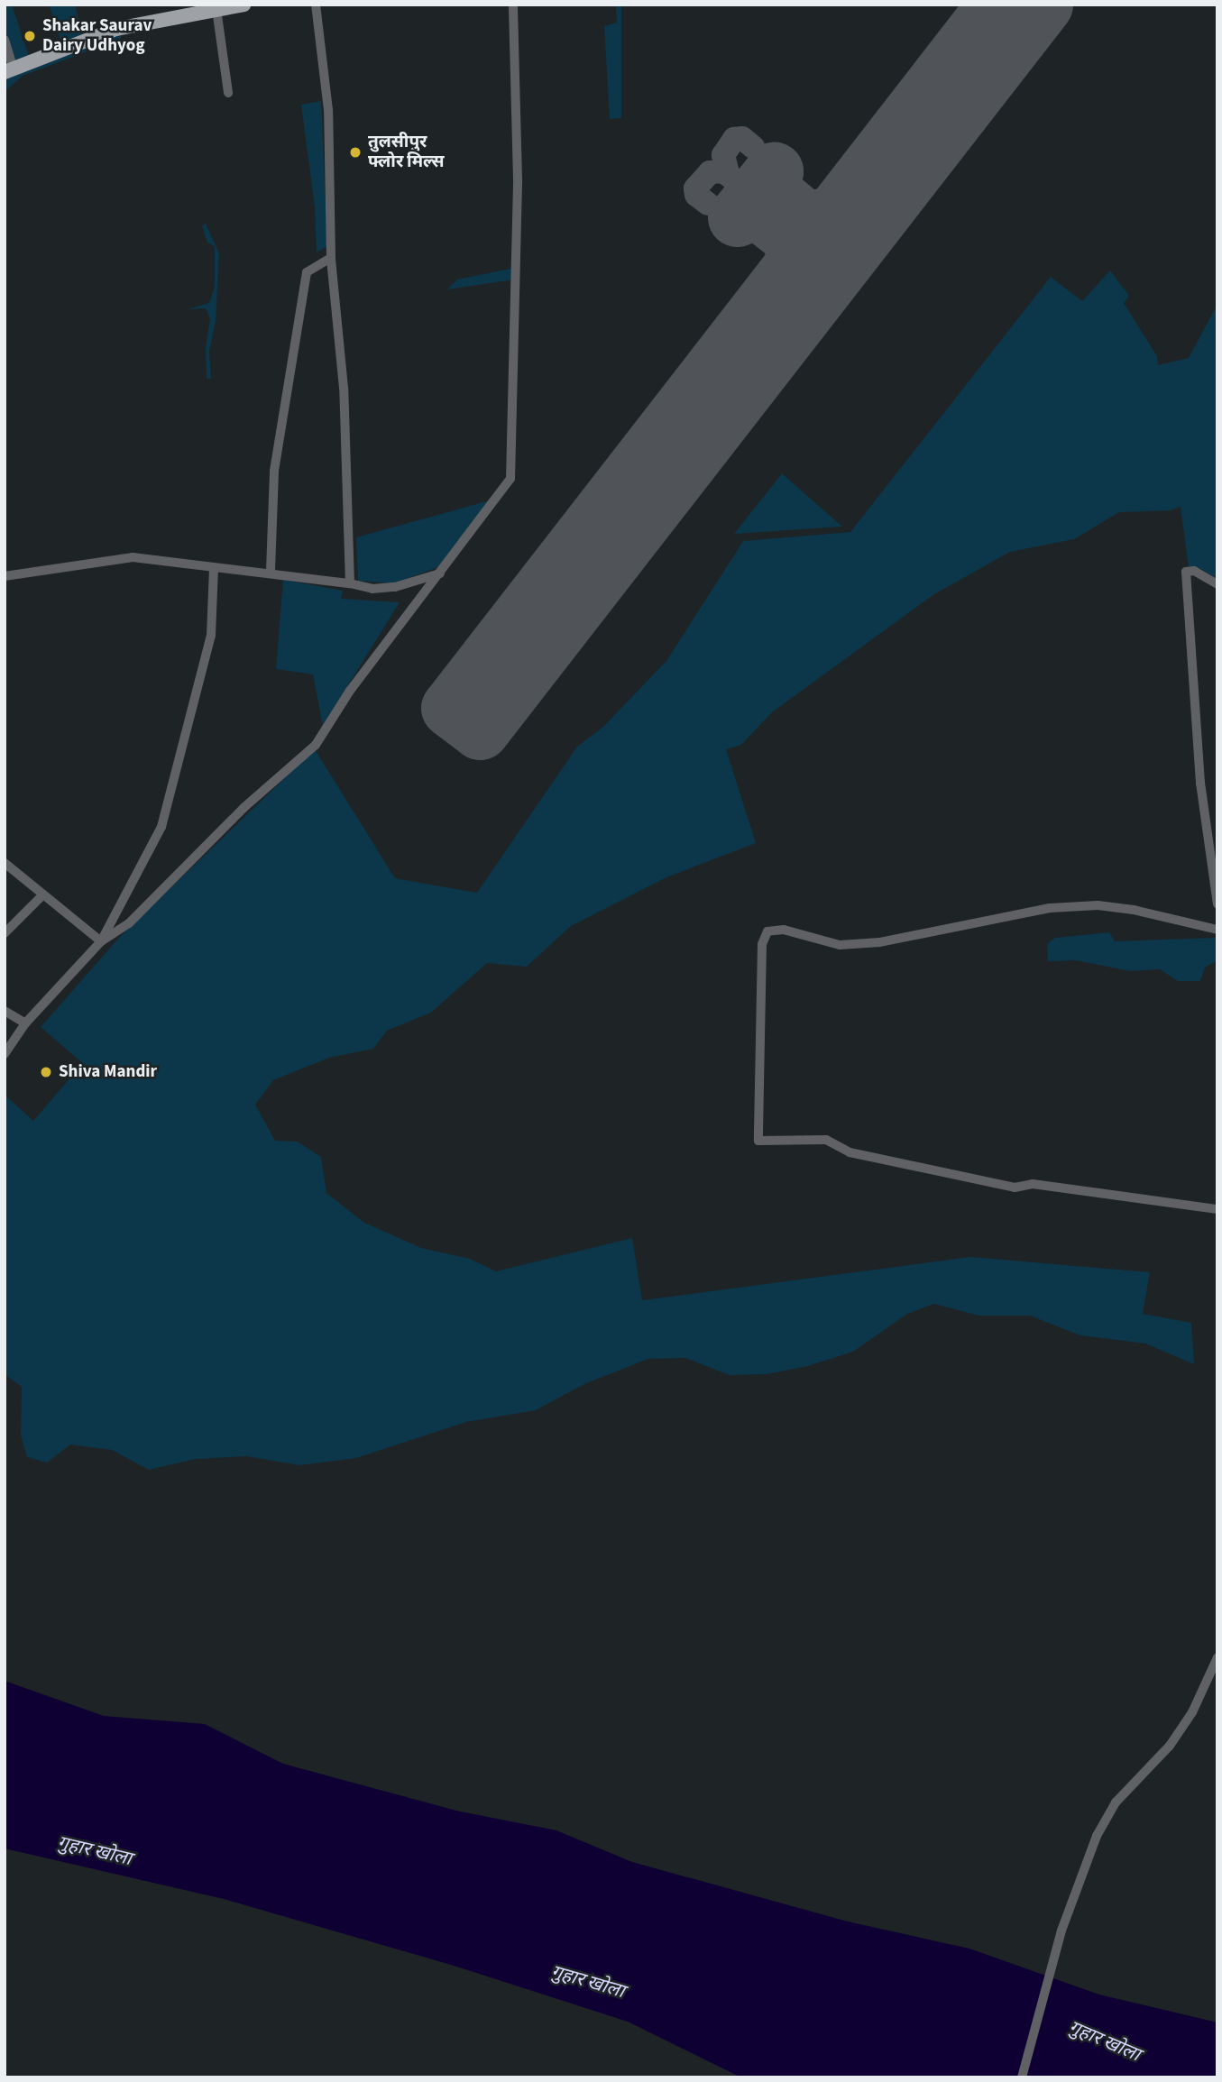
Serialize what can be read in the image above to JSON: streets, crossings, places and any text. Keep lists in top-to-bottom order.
{
  "water": ["गुहार खोला"],
  "places": ["Shakar Saurav Dairy Udhyog", "तुलसीपुर फ्लोर मिल्स", "Shiva Mandir"]
}
